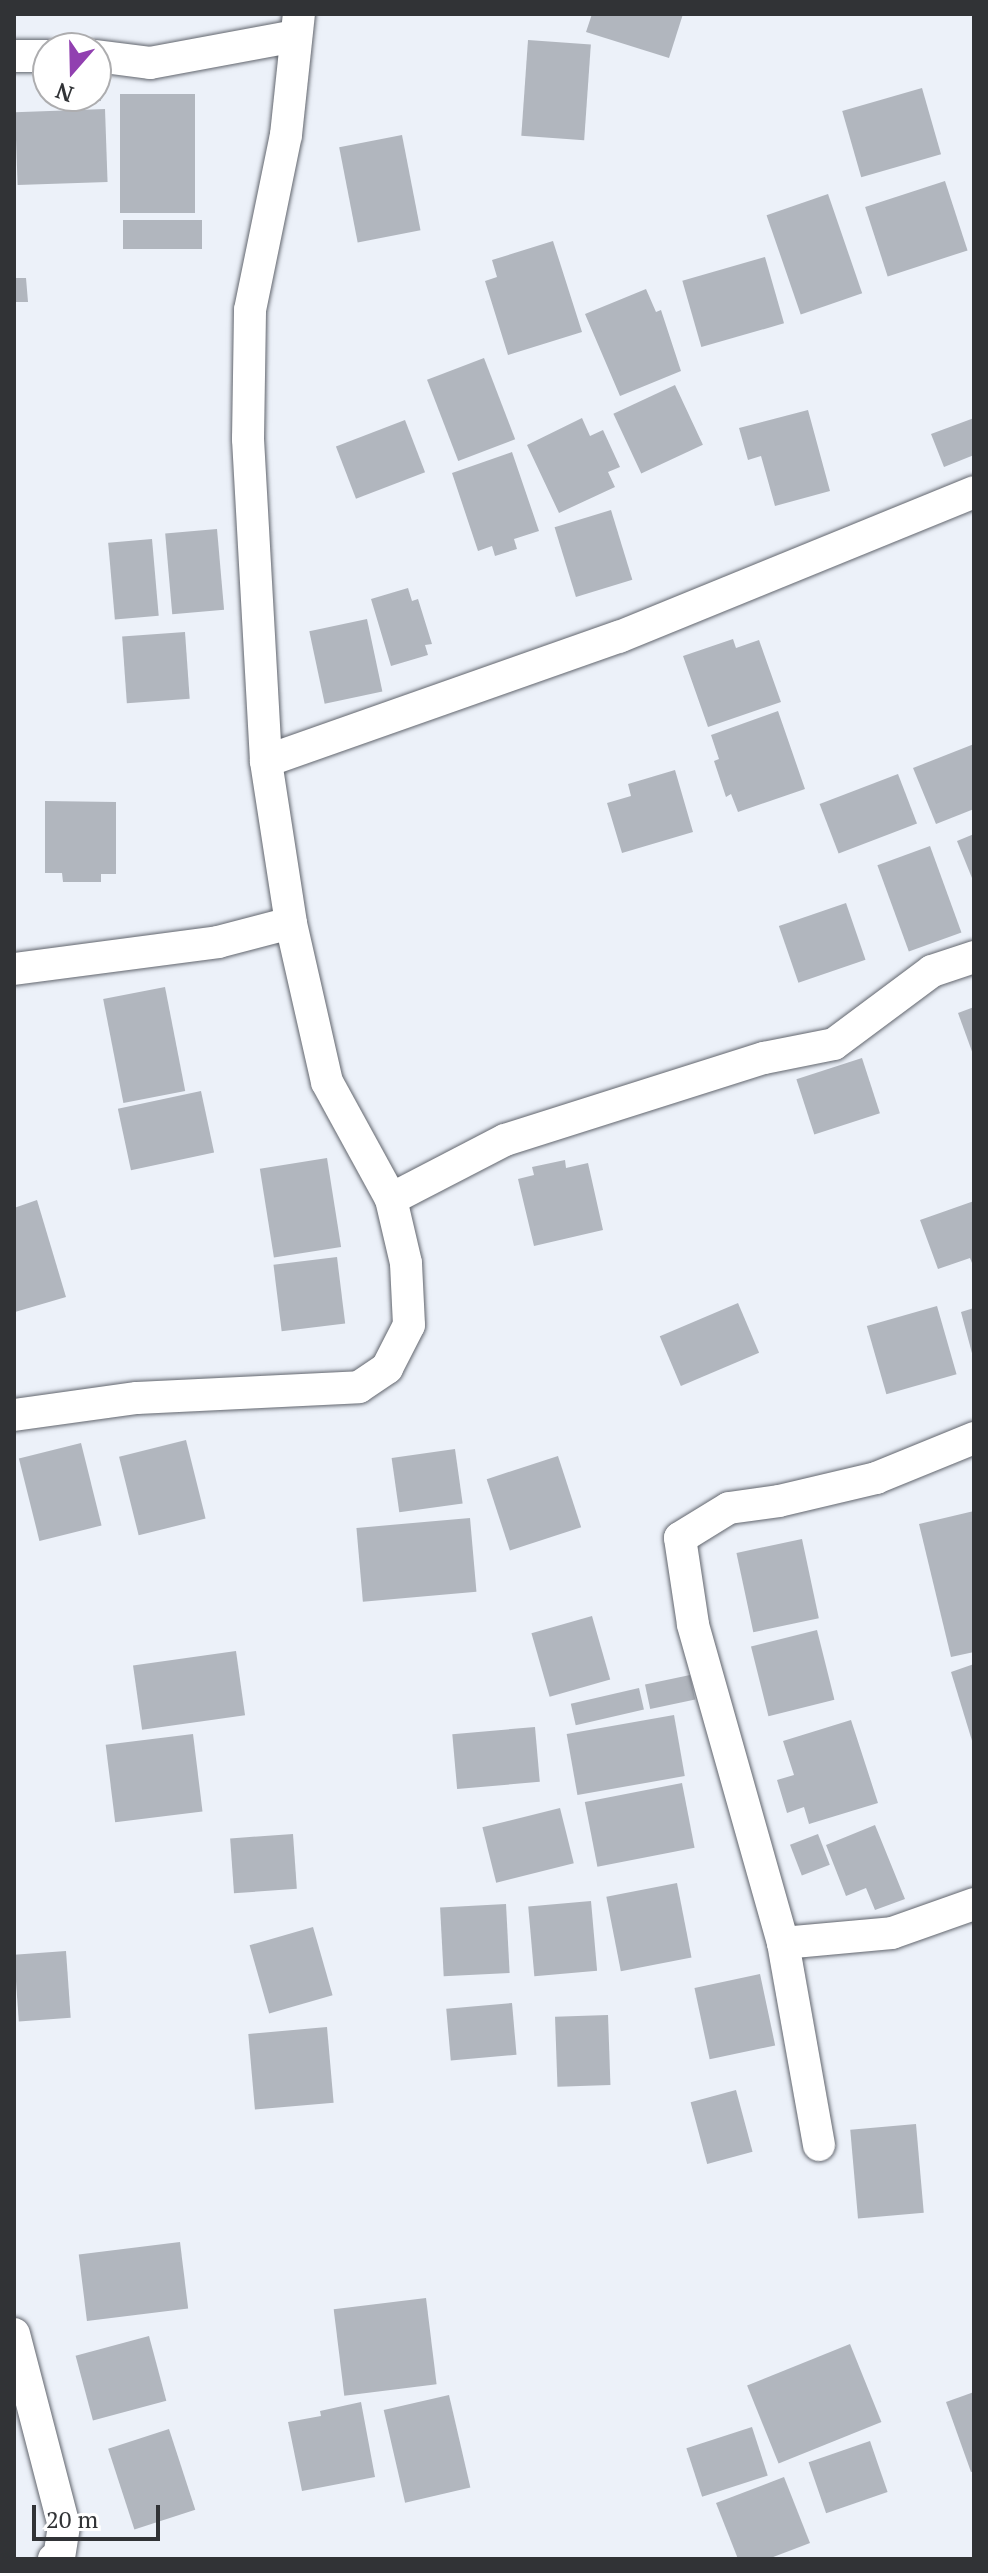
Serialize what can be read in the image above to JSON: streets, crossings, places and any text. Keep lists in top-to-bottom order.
{
  "scale_bar": "20 m",
  "north": "bottom"
}
